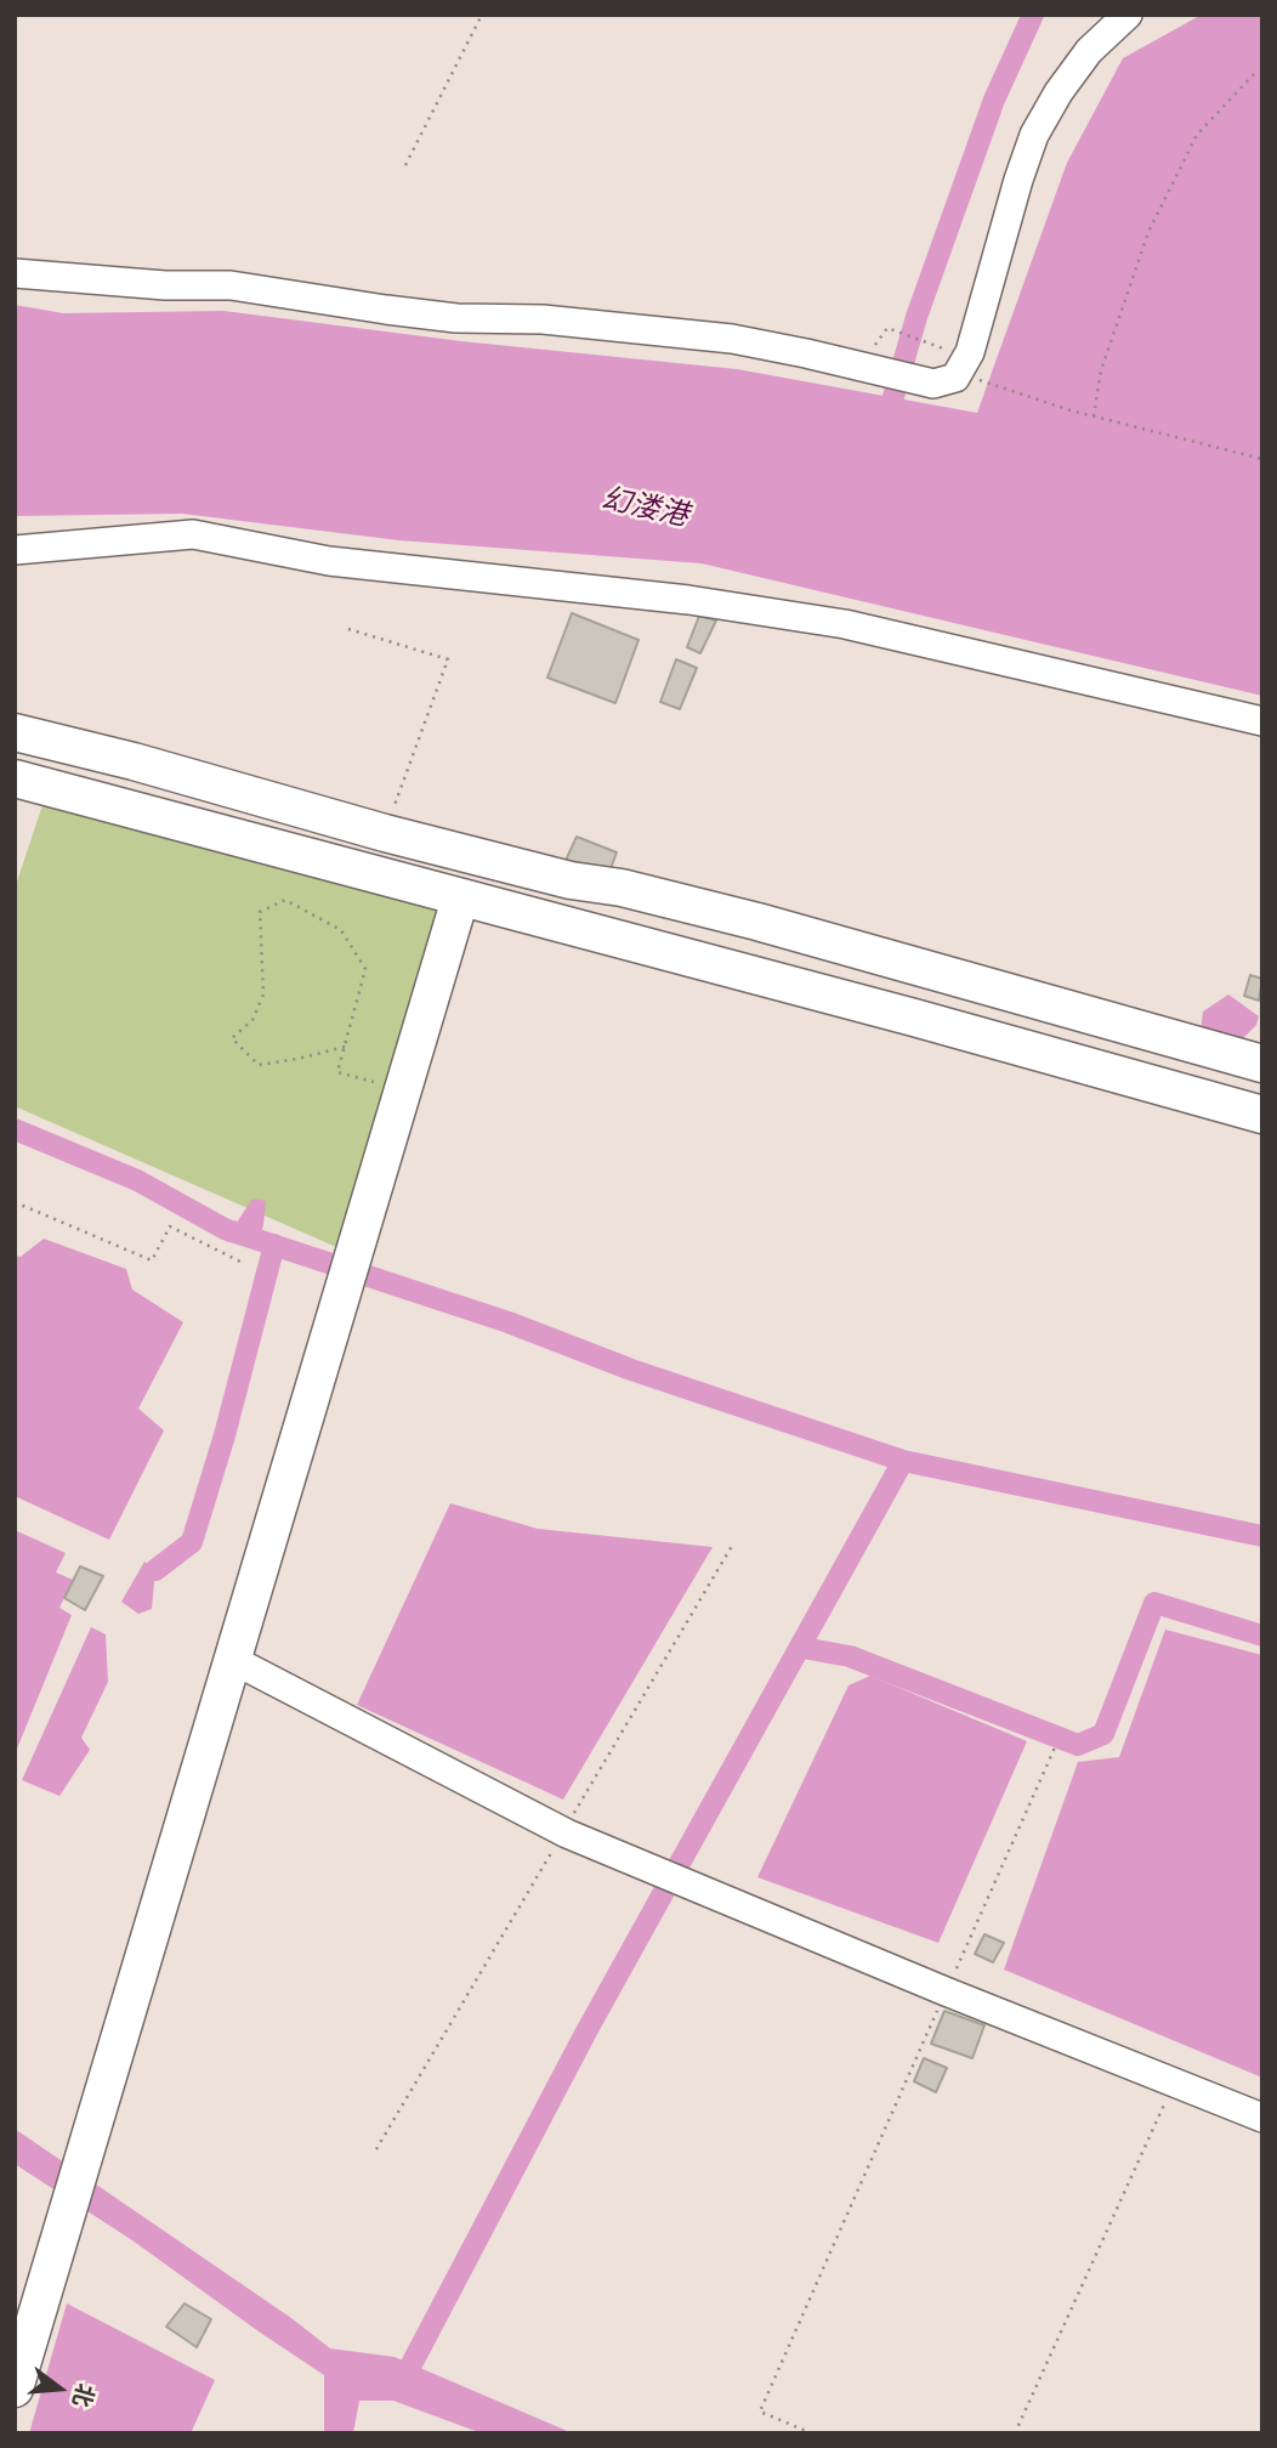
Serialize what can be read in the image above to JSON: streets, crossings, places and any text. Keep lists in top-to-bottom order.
{
  "water": ["幻溇港"],
  "north": "right"
}
